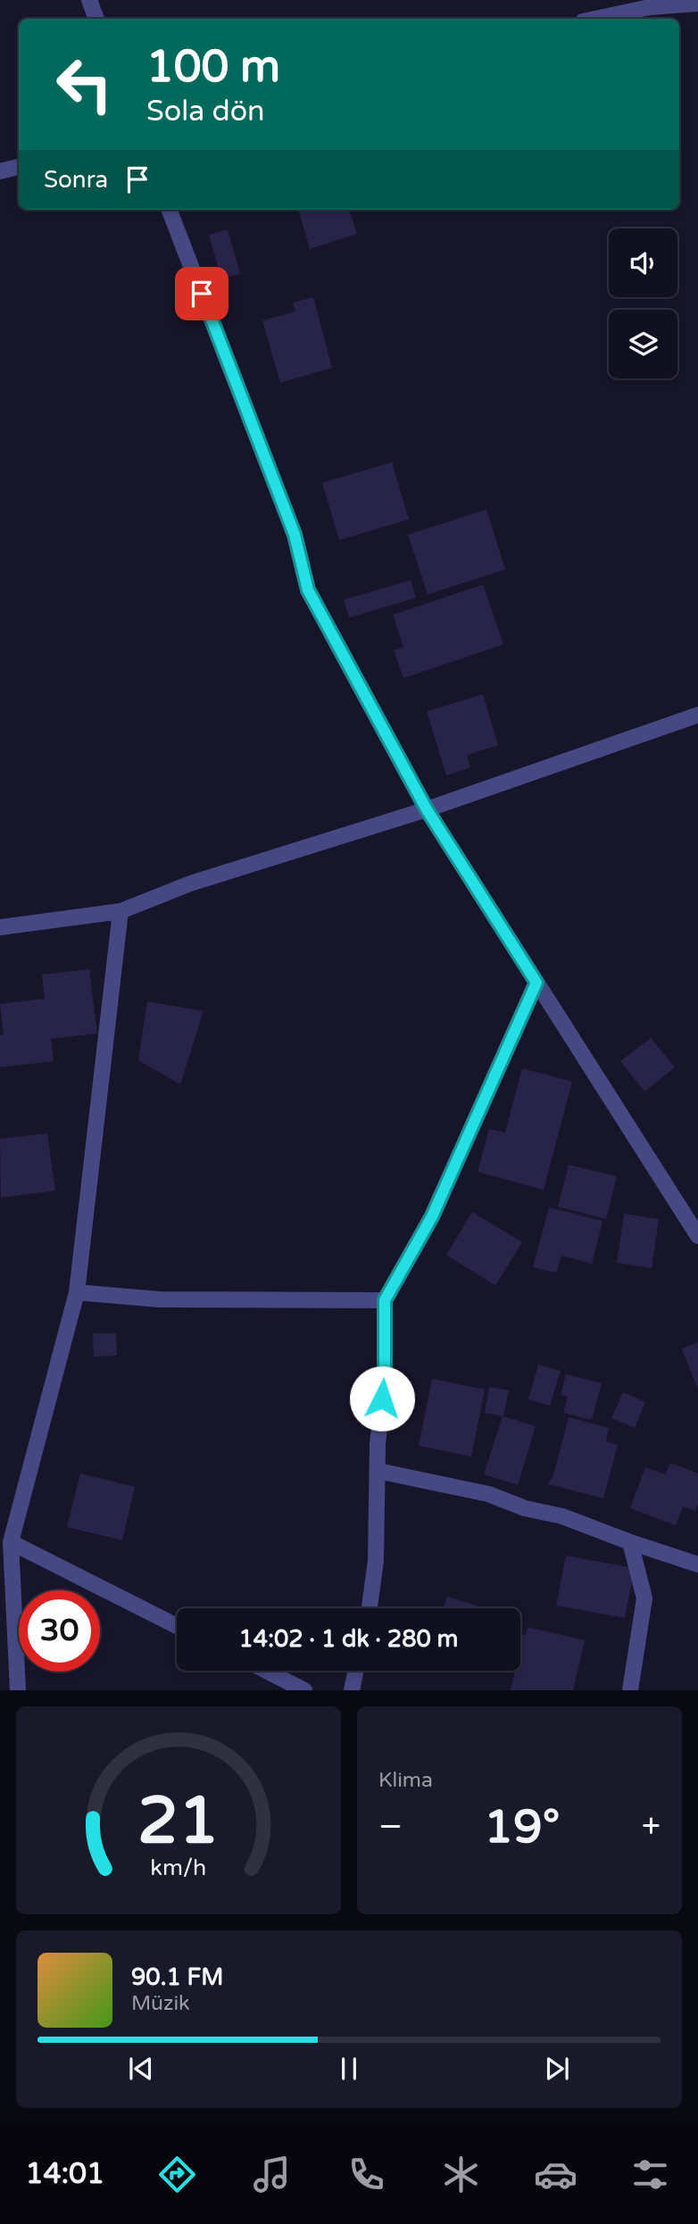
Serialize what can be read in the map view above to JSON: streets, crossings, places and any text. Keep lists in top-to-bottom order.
{
  "page": {
    "turn": ["100 m", "Sola dön"],
    "then": "Sonra",
    "limit": "30",
    "trip": "14:02 · 1 dk · 280 m",
    "tile": "Klima",
    "heat": ["−", "19°", "+"],
    "song": ["90.1 FM", "Müzik"],
    "tabs": "14:01",
    "gauge": ["21", "km/h"]
  }
}
